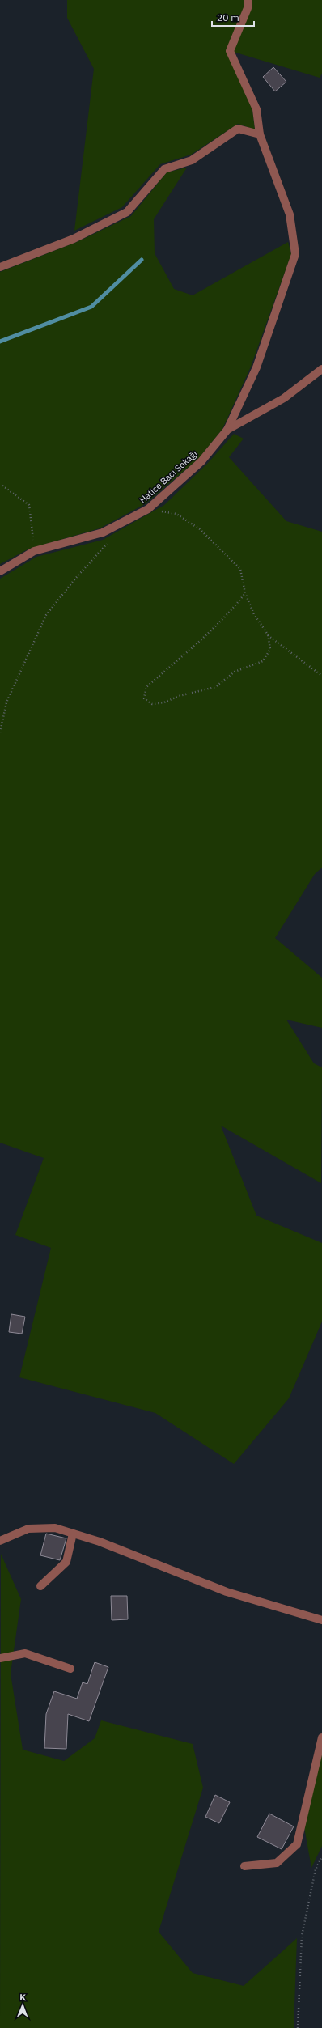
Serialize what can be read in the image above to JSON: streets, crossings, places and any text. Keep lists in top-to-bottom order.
{
  "streets": {
    "street": ["Hatice Bacı Sokağı"]
  },
  "scale_bar": "20 m",
  "north": "top"
}
